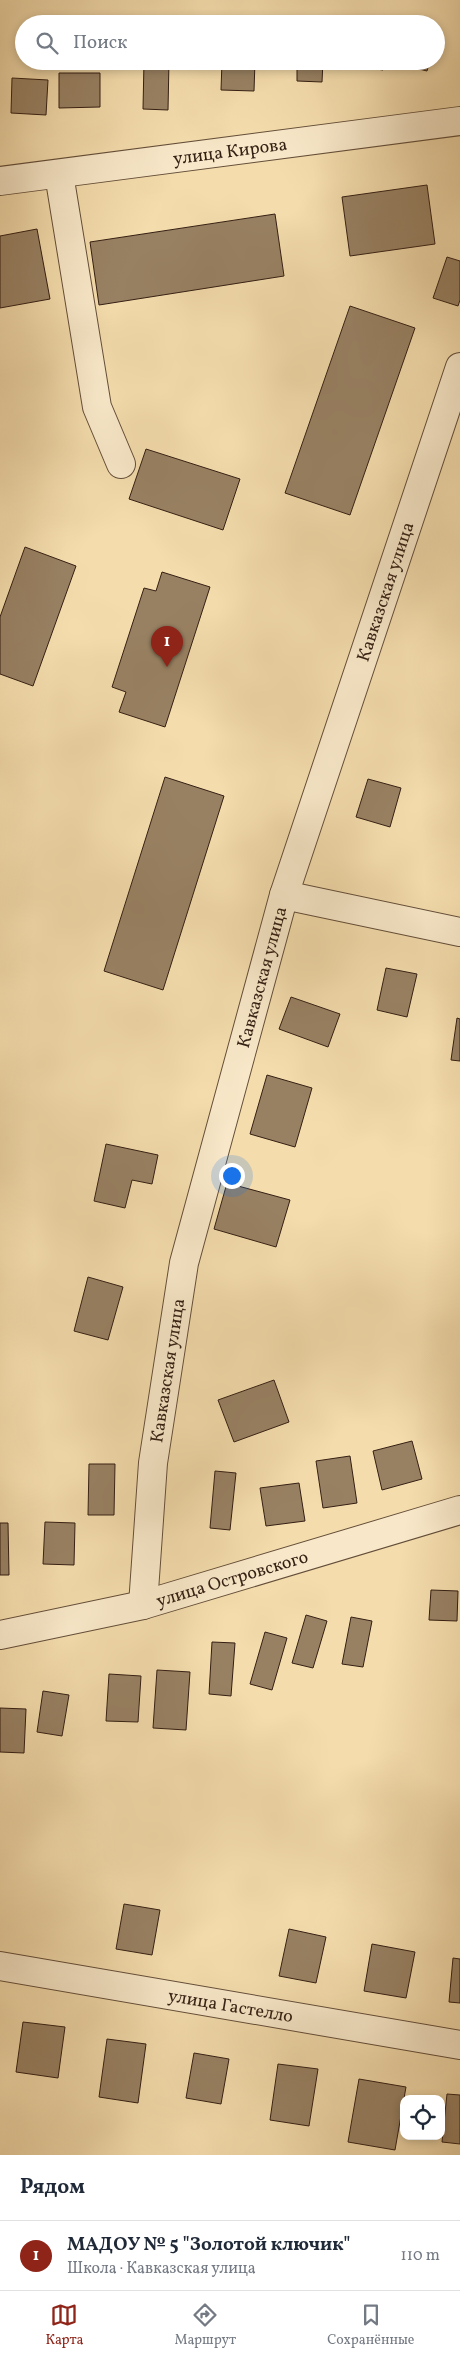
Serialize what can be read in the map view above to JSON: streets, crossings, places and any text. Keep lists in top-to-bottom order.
{
  "streets": {
    "street": [
      "улица Кирова",
      "Кавказская улица",
      "улица Островского",
      "улица Гастелло"
    ]
  },
  "crossings": [
    ["Кавказская улица", "улица Островского"]
  ],
  "page": {
    "search": "Поиск",
    "pins": "1",
    "heading": "Рядом",
    "list": [
      {
        "mark": "1",
        "name": "МАДОУ № 5 \"Золотой ключик\"",
        "note": "Школа · Кавказская улица",
        "value": "110 m"
      }
    ],
    "nav": ["Карта", "Маршрут", "Сохранённые"]
  }
}
